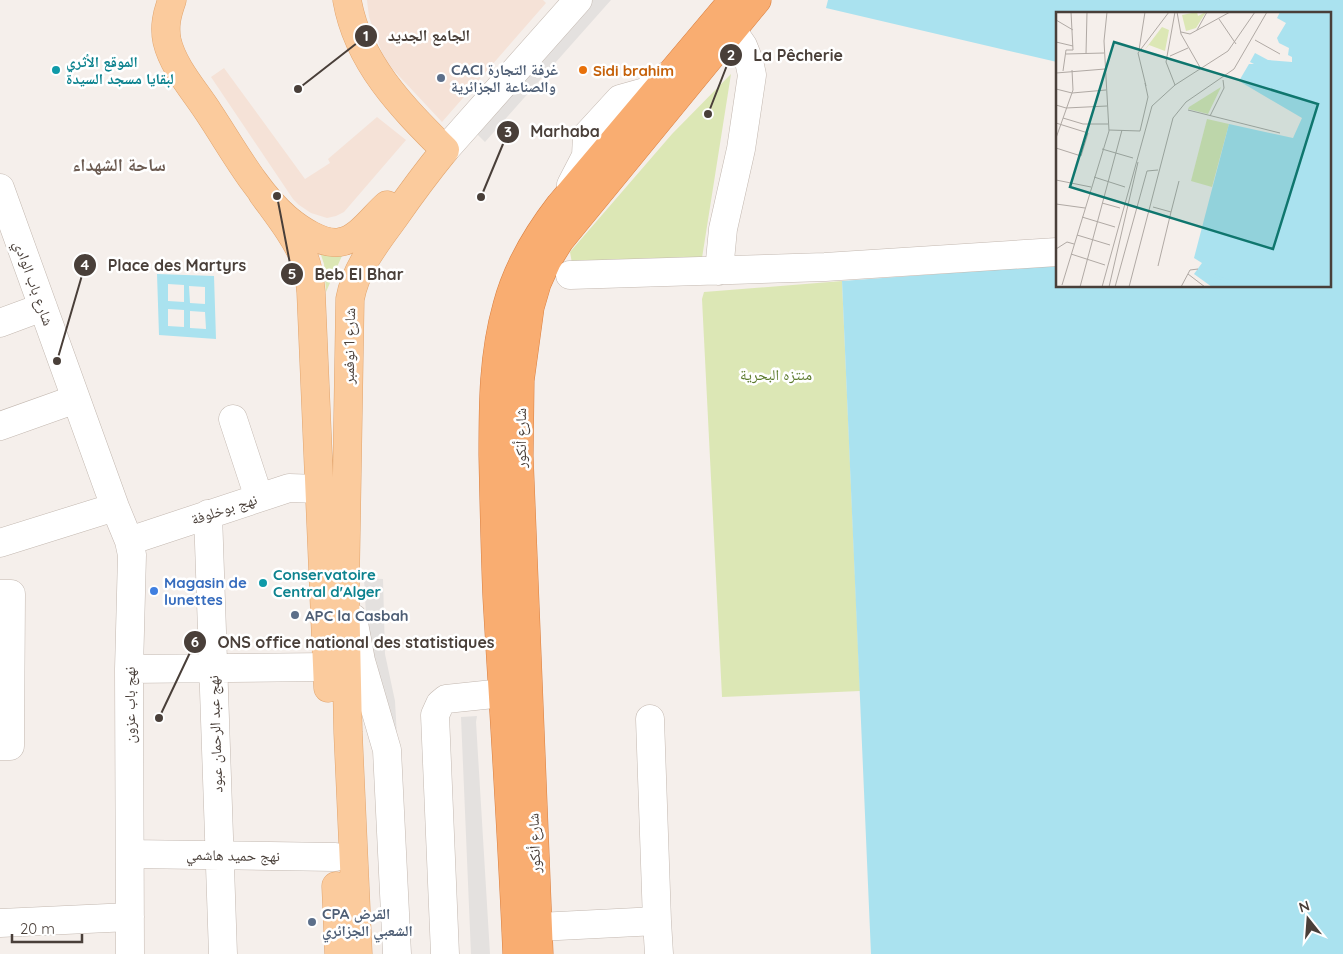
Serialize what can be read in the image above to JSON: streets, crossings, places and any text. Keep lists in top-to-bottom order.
{
  "streets": {
    "highway": ["شارع أنكور"],
    "main road": ["شارع 1 نوفمبر"],
    "street": [
      "شارع باب الوادي",
      "نهج بوخلوفة",
      "نهج باب عزون",
      "نهج عبد الرحمان عبود",
      "نهج حميد هاشمي"
    ]
  },
  "crossings": [
    ["شارع باب الوادي", "نهج باب عزون"],
    ["نهج بوخلوفة", "نهج باب عزون"],
    ["نهج بوخلوفة", "نهج عبد الرحمان عبود"],
    ["نهج باب عزون", "نهج حميد هاشمي"],
    ["نهج عبد الرحمان عبود", "نهج حميد هاشمي"]
  ],
  "districts": ["ساحة الشهداء"],
  "parks": ["منتزه البحرية"],
  "places": [
    "الموقع الأثري لبقايا مسجد السيدة",
    "Sidi brahim",
    "CACI غرفة التجارة والصناعة الجزائرية",
    "الجامع الجديد",
    "La Pêcherie",
    "Beb El Bhar",
    "Marhaba",
    "Place des Martyrs",
    "Conservatoire Central d'Alger",
    "Magasin de lunettes",
    "APC la Casbah",
    "ONS office national des statistiques",
    "CPA القرض الشعبي الجزائري"
  ],
  "scale_bar": "20 m",
  "north": "top"
}
